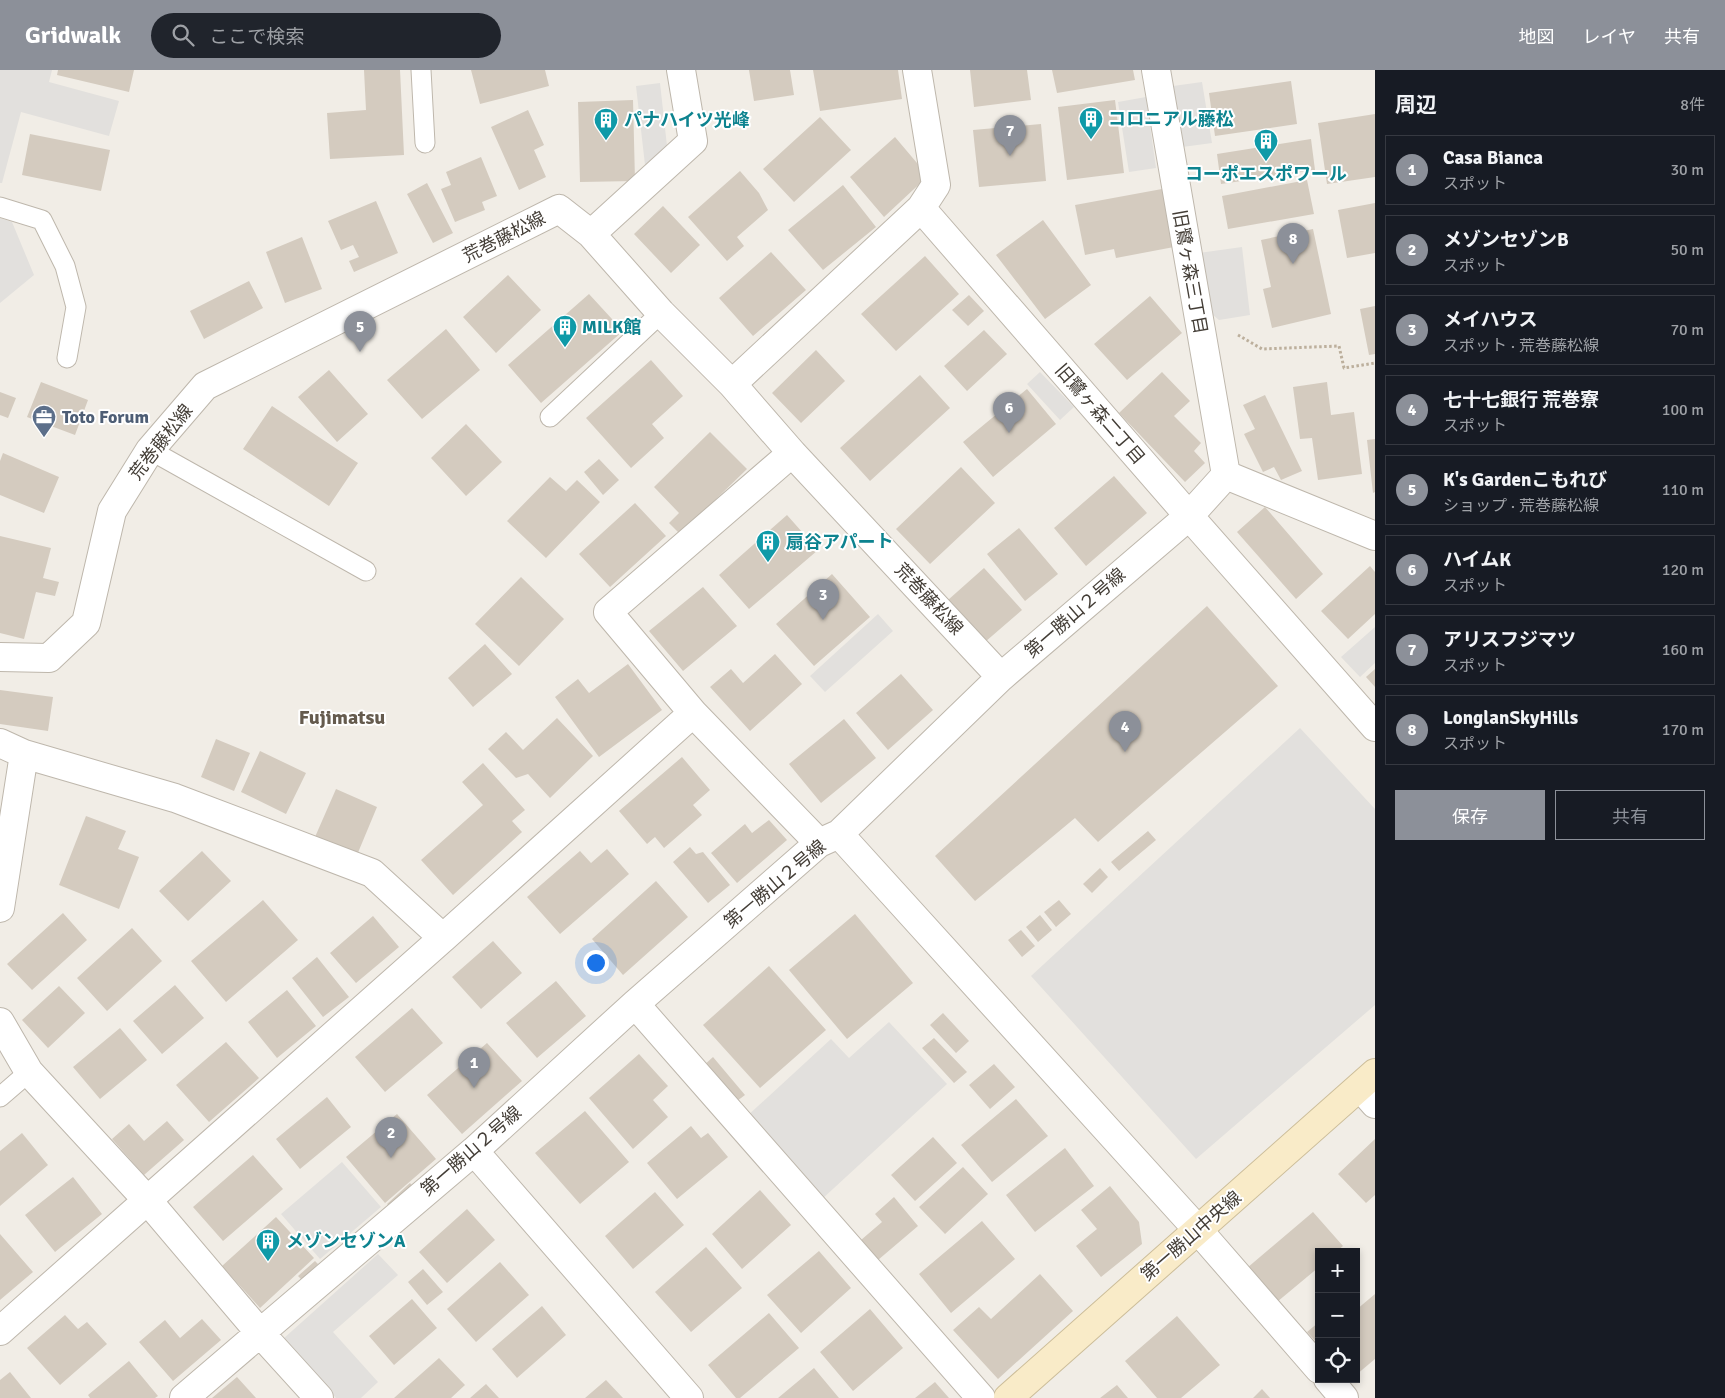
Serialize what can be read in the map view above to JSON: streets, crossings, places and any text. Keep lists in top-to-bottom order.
{
  "streets": {
    "street": [
      "荒巻藤松線",
      "旧鷺ヶ森三丁目",
      "旧鷺ヶ森二丁目",
      "第一勝山２号線",
      "第一勝山中央線"
    ]
  },
  "crossings": [
    ["荒巻藤松線", "第一勝山２号線"],
    ["旧鷺ヶ森三丁目", "第一勝山２号線"],
    ["旧鷺ヶ森二丁目", "第一勝山２号線"]
  ],
  "districts": ["Fujimatsu"],
  "places": {
    "building": [
      "コロニアル藤松",
      "パナハイツ光峰",
      "コーポエスポワール",
      "MILK館",
      "扇谷アパート",
      "メゾンセゾンA"
    ],
    "office": ["Toto Forum"]
  },
  "page": {
    "header": "Gridwalk",
    "search": "ここで検索",
    "nav": ["地図", "レイヤ", "共有"],
    "heading": ["周辺", "8件"],
    "pins": [
      "7",
      "8",
      "5",
      "6",
      "3",
      "4",
      "1",
      "2"
    ],
    "list": [
      {
        "mark": "1",
        "name": "Casa Bianca",
        "note": "スポット",
        "value": "30 m"
      },
      {
        "mark": "2",
        "name": "メゾンセゾンB",
        "note": "スポット",
        "value": "50 m"
      },
      {
        "mark": "3",
        "name": "メイハウス",
        "note": "スポット · 荒巻藤松線",
        "value": "70 m"
      },
      {
        "mark": "4",
        "name": "七十七銀行 荒巻寮",
        "note": "スポット",
        "value": "100 m"
      },
      {
        "mark": "5",
        "name": "K's Gardenこもれび",
        "note": "ショップ · 荒巻藤松線",
        "value": "110 m"
      },
      {
        "mark": "6",
        "name": "ハイムK",
        "note": "スポット",
        "value": "120 m"
      },
      {
        "mark": "7",
        "name": "アリスフジマツ",
        "note": "スポット",
        "value": "160 m"
      },
      {
        "mark": "8",
        "name": "LonglanSkyHills",
        "note": "スポット",
        "value": "170 m"
      }
    ],
    "buttons": ["保存", "共有"],
    "map_buttons": ["+", "−"]
  }
}
